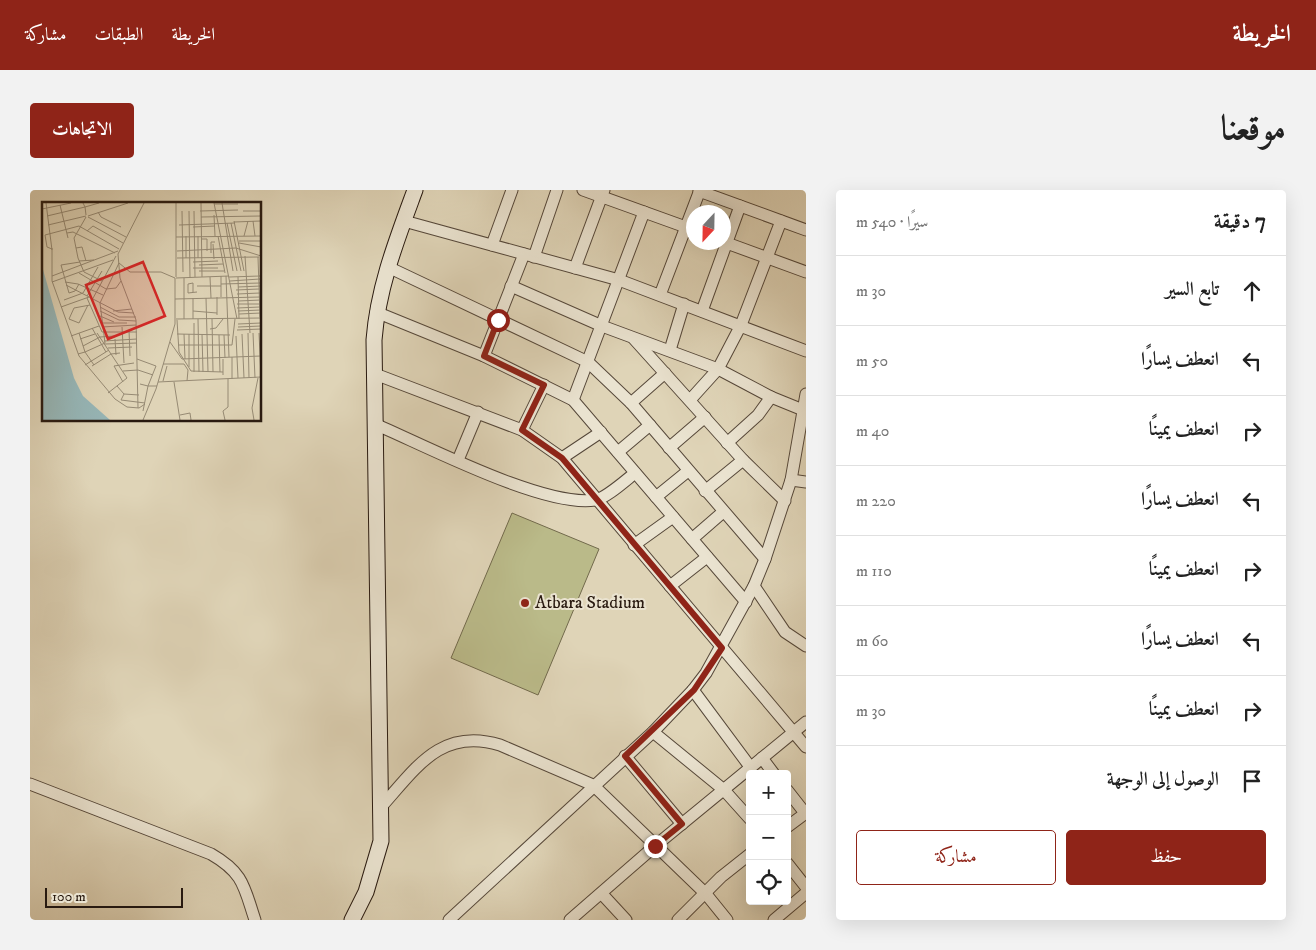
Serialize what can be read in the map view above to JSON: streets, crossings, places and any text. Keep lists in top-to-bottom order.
{
  "places": ["Atbara Stadium"],
  "scale_bar": "100 m",
  "north": "bottom",
  "page": {
    "header": "الخريطة",
    "nav": ["الخريطة", "الطبقات", "مشاركة"],
    "title": "موقعنا",
    "buttons": [
      "الاتجاهات",
      ["حفظ", "مشاركة"]
    ],
    "heading": ["7 دقيقة", "سيرًا · 540 m"],
    "list": [
      ["تابع السير", "30 m"],
      ["انعطف يسارًا", "50 m"],
      ["انعطف يمينًا", "40 m"],
      ["انعطف يسارًا", "220 m"],
      ["انعطف يمينًا", "110 m"],
      ["انعطف يسارًا", "60 m"],
      ["انعطف يمينًا", "30 m"],
      "الوصول إلى الوجهة"
    ],
    "map_buttons": ["+", "−"],
    "scale": "100 m"
  }
}
